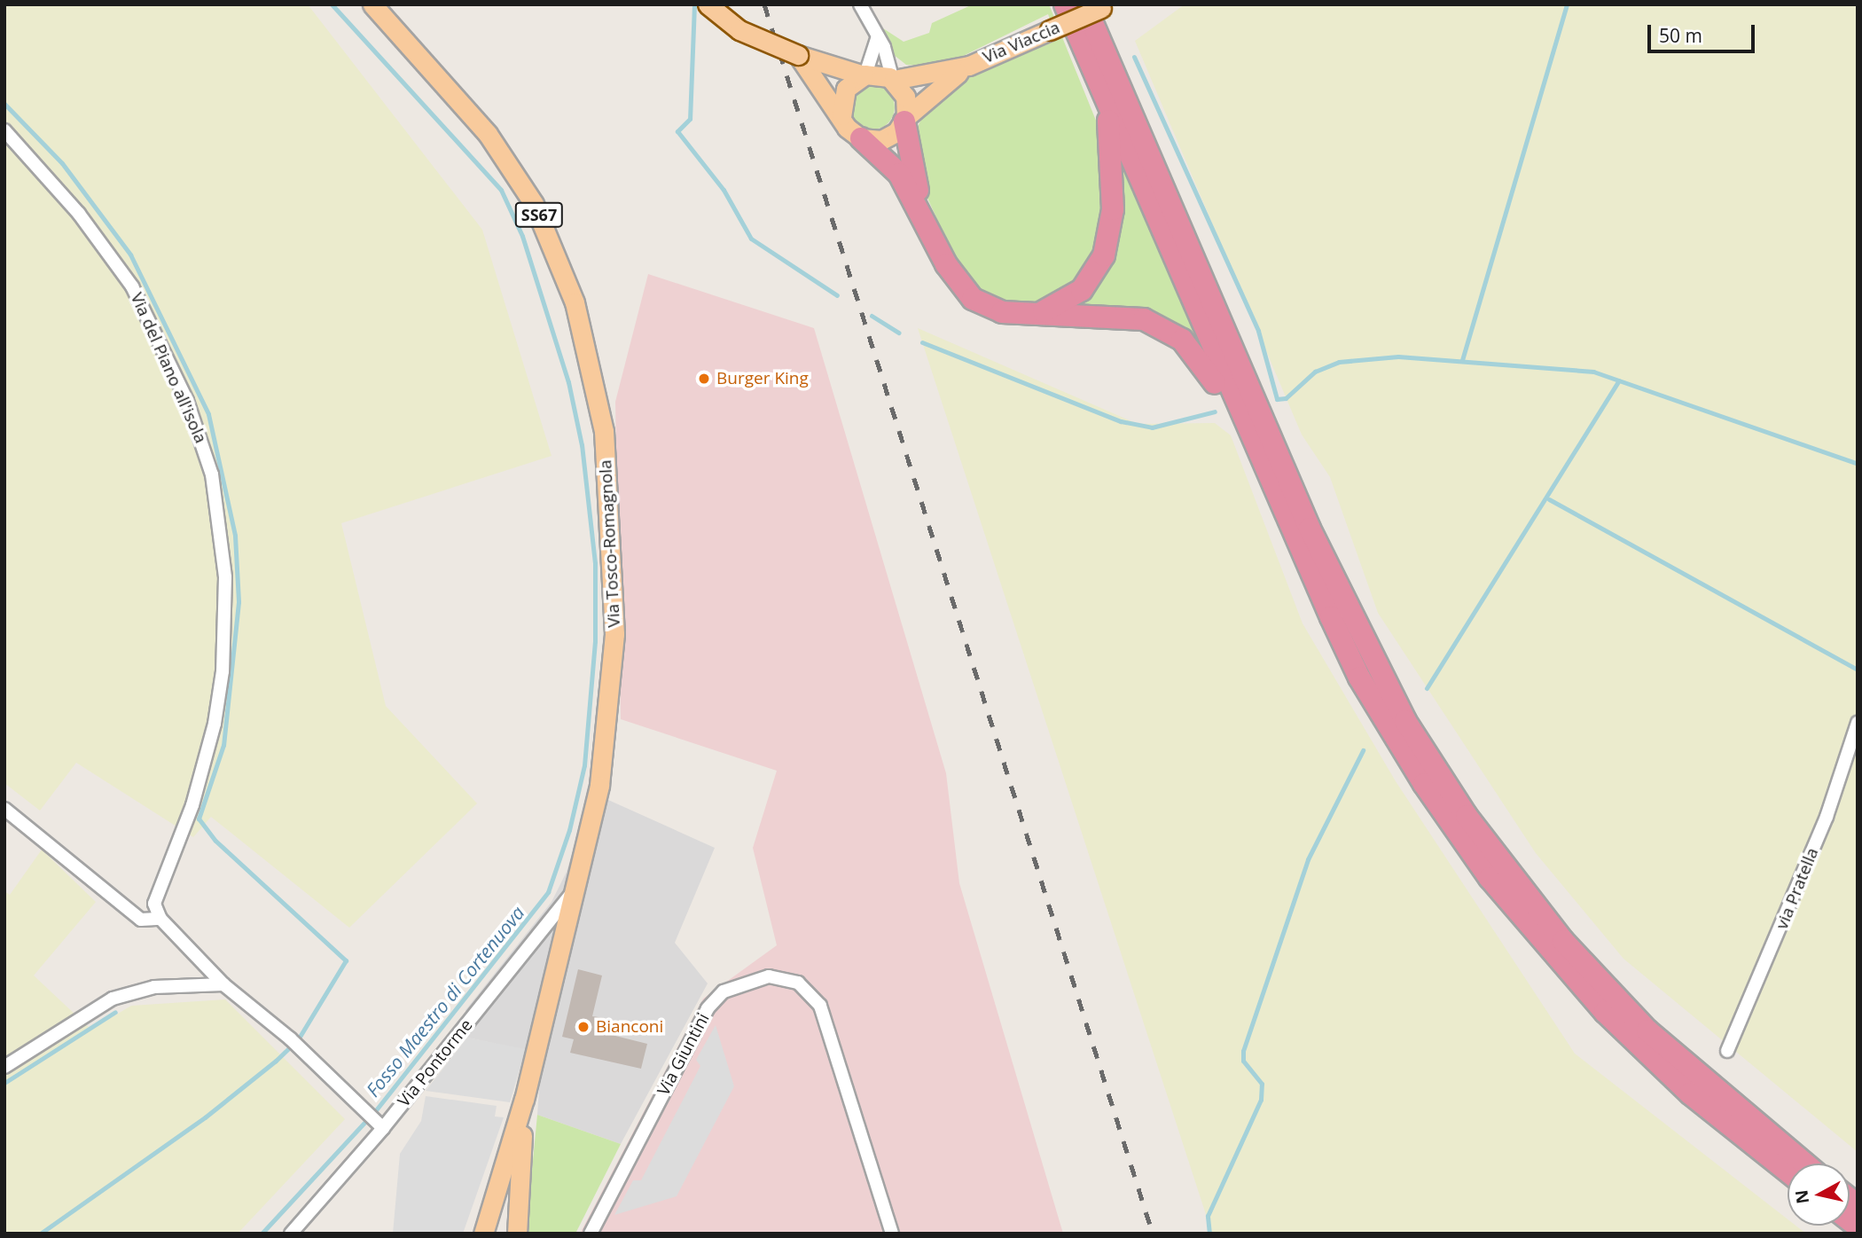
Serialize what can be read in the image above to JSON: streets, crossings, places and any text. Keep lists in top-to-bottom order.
{
  "streets": {
    "main road": ["Via Viaccia", "SS67", "Via Tosco-Romagnola"],
    "street": [
      "Via del Piano all'isola",
      "via Pratella",
      "Via Giuntini",
      "Via Pontorme"
    ]
  },
  "crossings": [
    ["Via Tosco-Romagnola", "Via Pontorme"]
  ],
  "water": ["Fosso Maestro di Cortenuova"],
  "places": ["Burger King", "Bianconi"],
  "scale_bar": "50 m",
  "north": "left"
}
